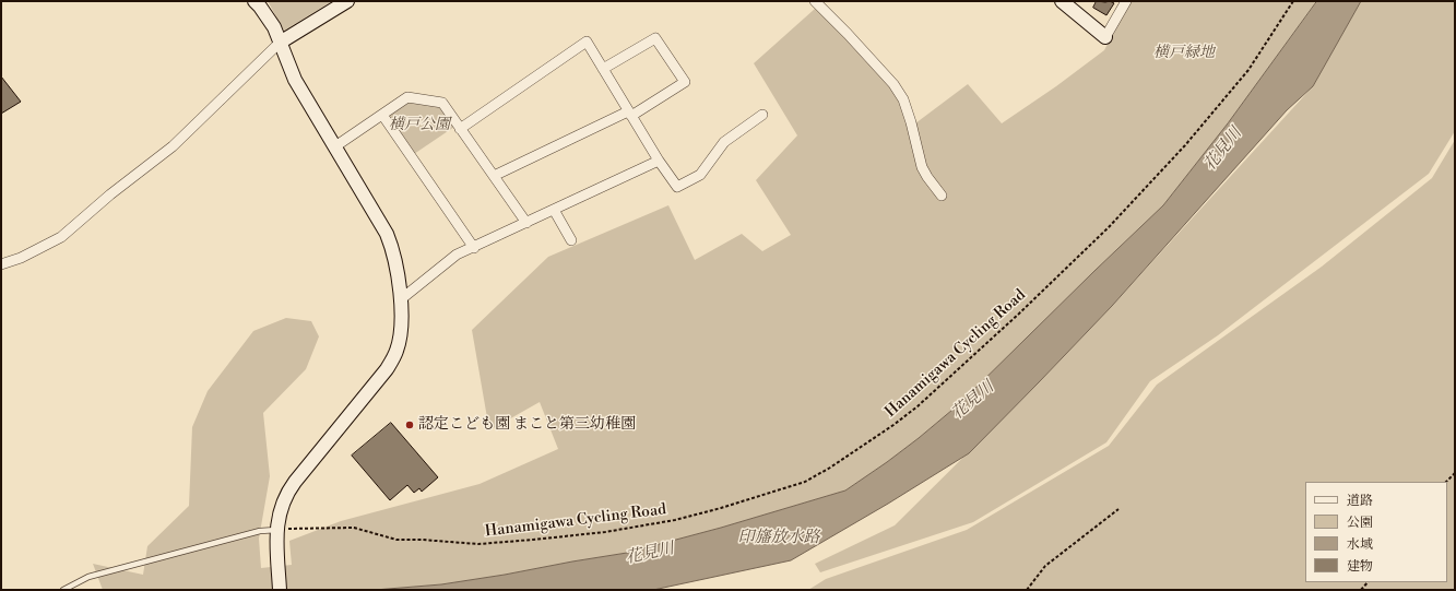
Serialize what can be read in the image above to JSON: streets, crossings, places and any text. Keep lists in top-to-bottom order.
{
  "streets": {
    "path": ["Hanamigawa Cycling Road"]
  },
  "water": ["花見川", "印旛放水路"],
  "parks": ["横戸緑地", "横戸公園"],
  "places": ["認定こども園 まこと第三幼稚園"],
  "legend": [
    "道路",
    "公園",
    "水域",
    "建物"
  ]
}
